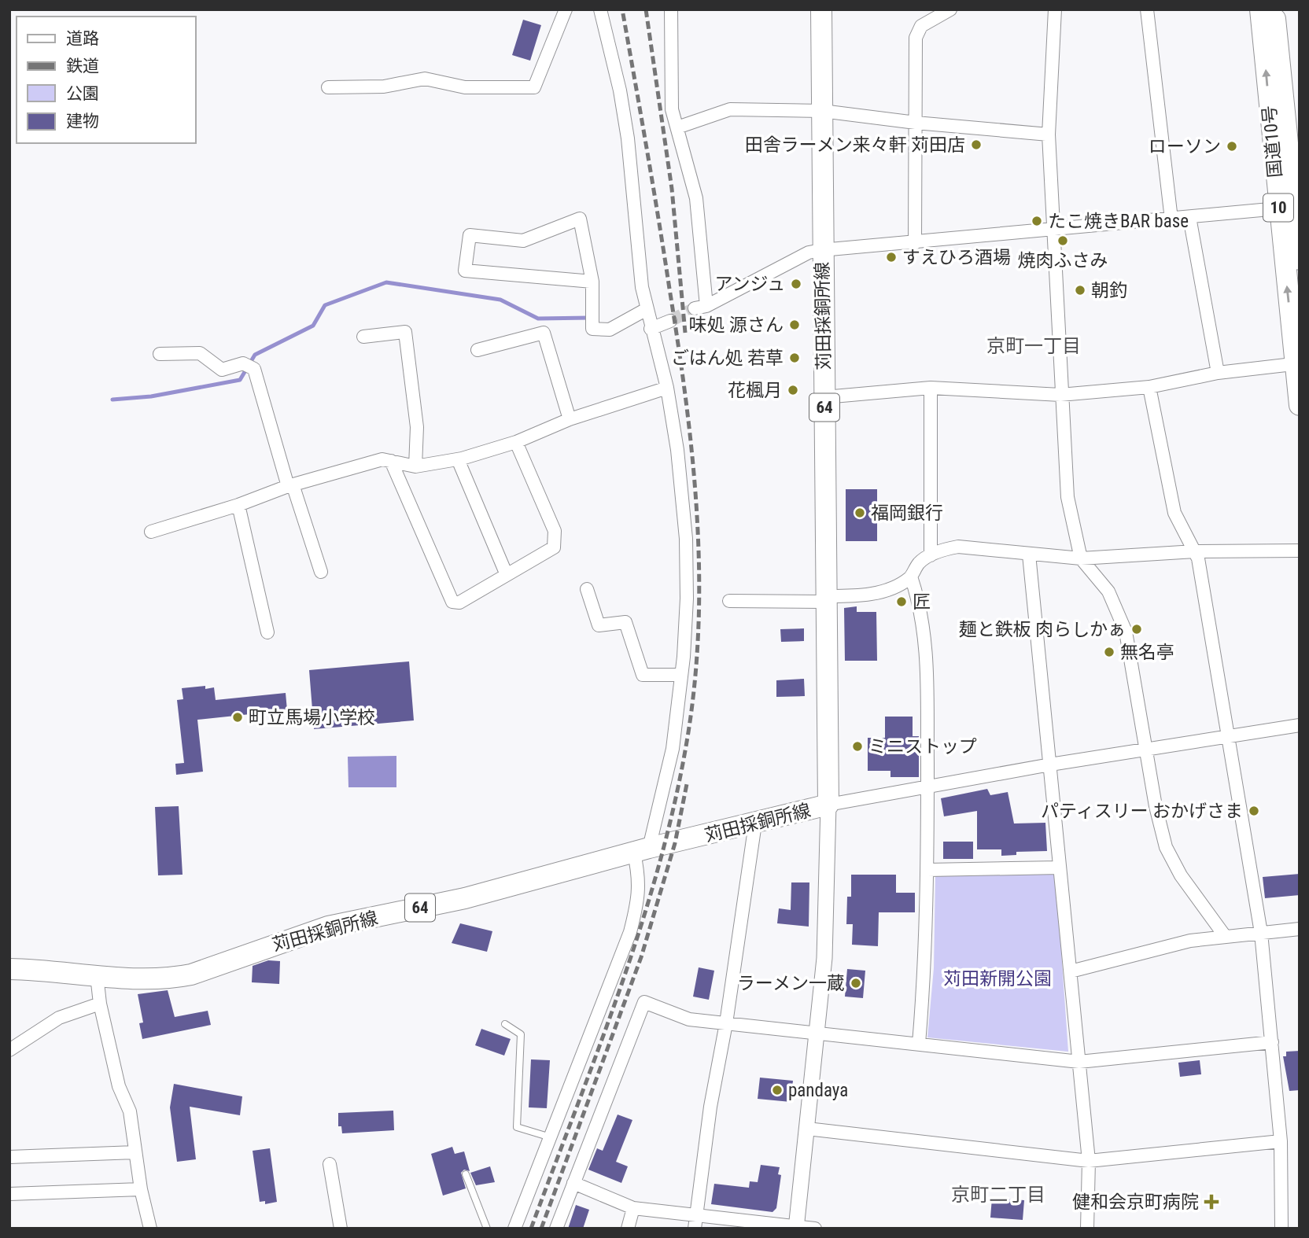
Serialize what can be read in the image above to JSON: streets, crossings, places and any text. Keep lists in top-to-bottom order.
{
  "streets": {
    "main road": [
      "国道10号",
      "10",
      "苅田採銅所線",
      "64"
    ]
  },
  "districts": ["京町一丁目", "京町二丁目"],
  "parks": ["苅田新開公園"],
  "places": {
    "other": [
      "田舎ラーメン来々軒 苅田店",
      "ローソン",
      "たこ焼きBAR base",
      "焼肉ふさみ",
      "すえひろ酒場",
      "アンジュ",
      "朝釣",
      "味処 源さん",
      "ごはん処 若草",
      "花楓月",
      "福岡銀行",
      "匠",
      "麺と鉄板 肉らしかぁ",
      "無名亭",
      "町立馬場小学校",
      "ミニストップ",
      "パティスリー おかげさま",
      "ラーメン一蔵",
      "pandaya"
    ],
    "health": ["健和会京町病院"]
  },
  "legend": [
    "道路",
    "鉄道",
    "公園",
    "建物"
  ]
}
